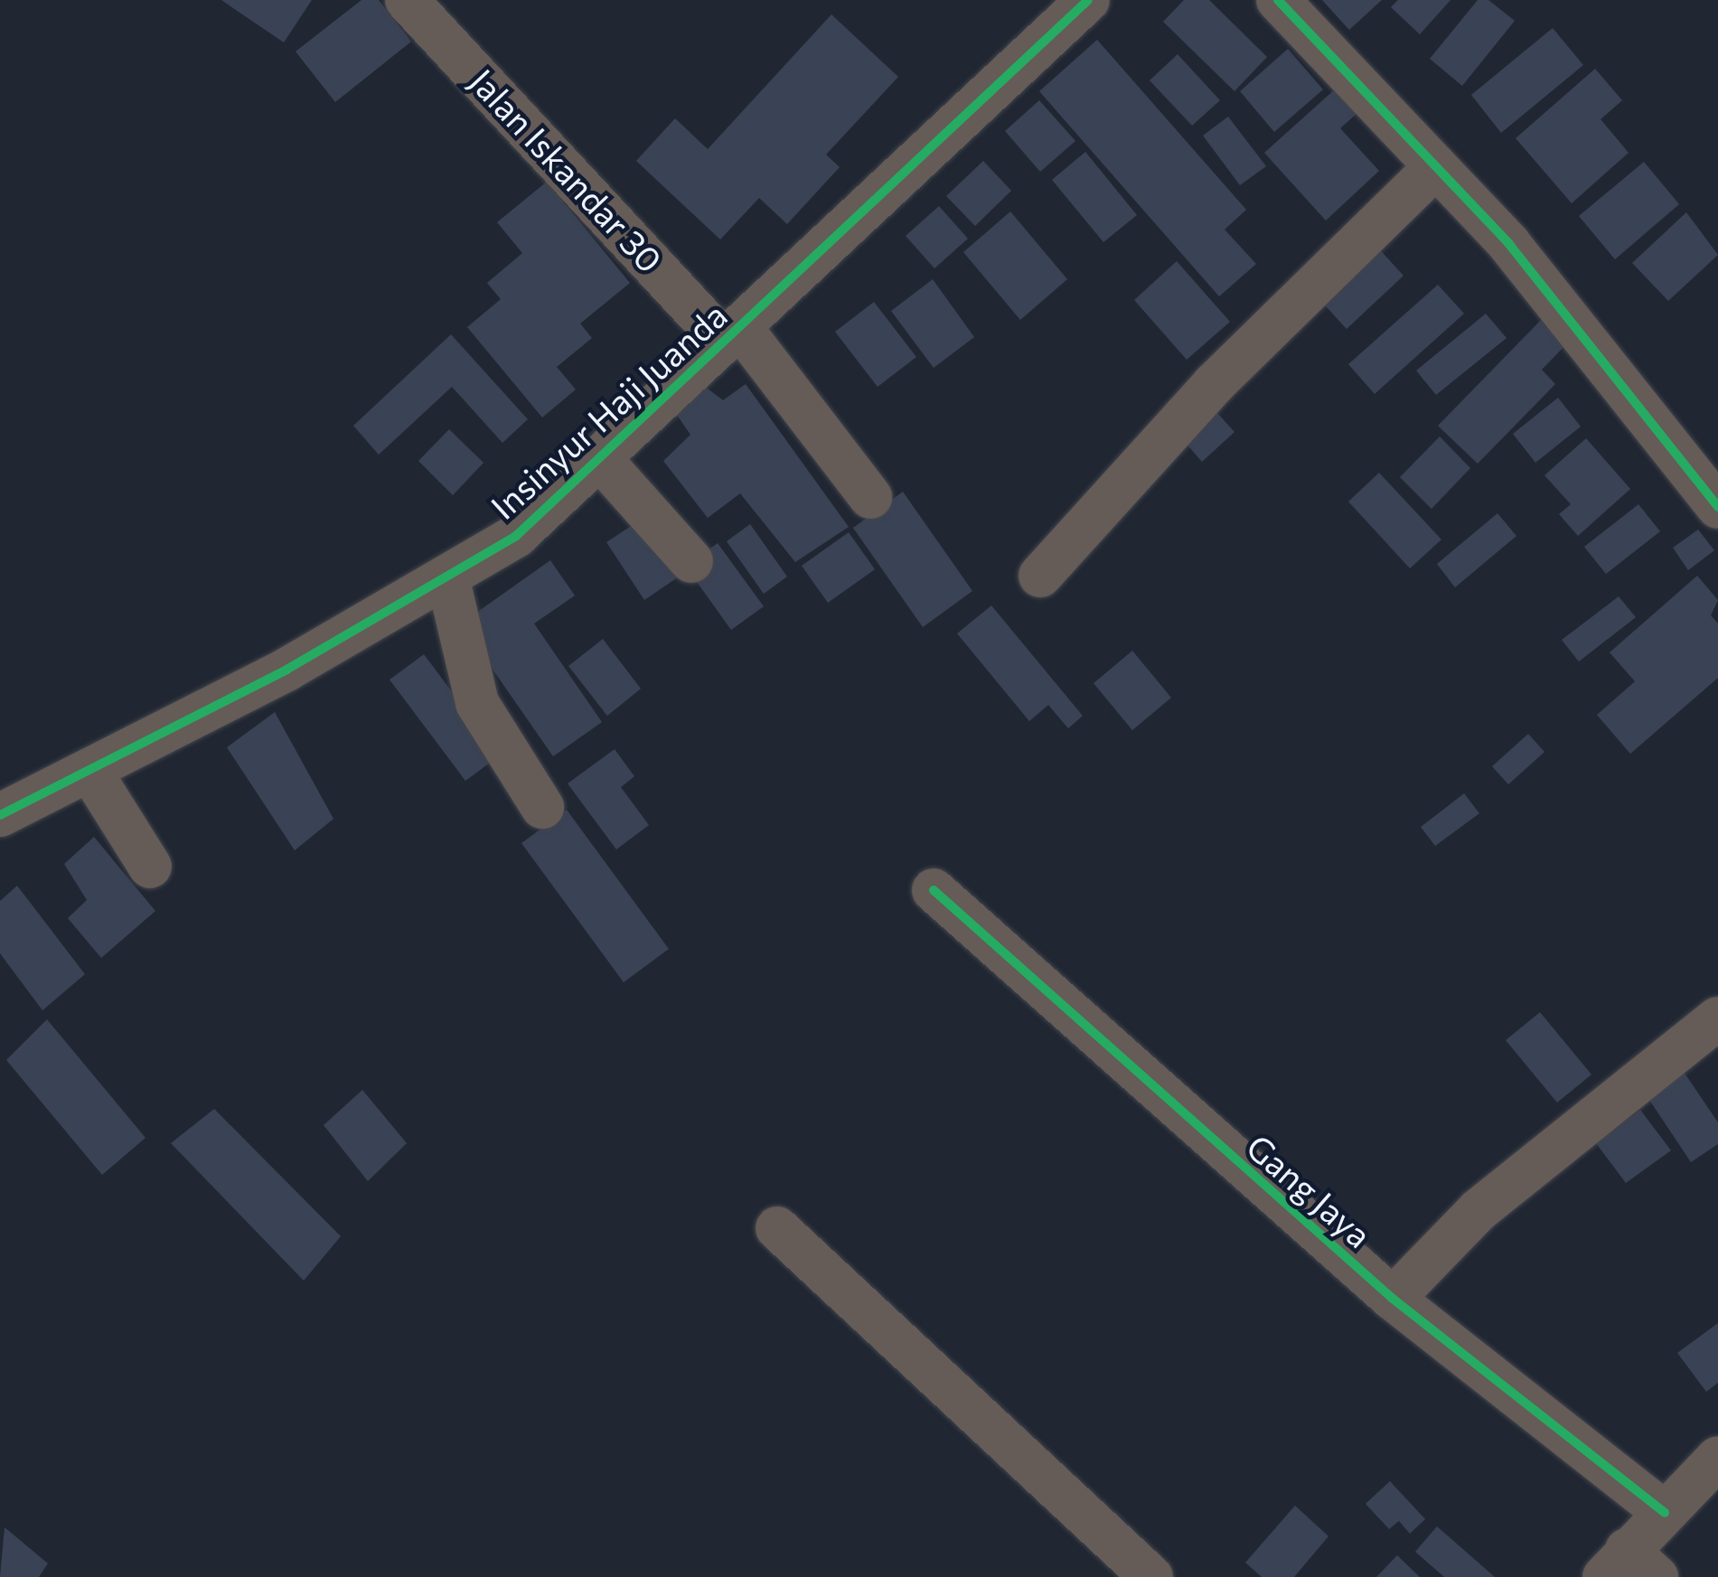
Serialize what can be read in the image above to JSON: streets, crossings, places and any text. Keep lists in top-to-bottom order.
{
  "streets": {
    "street": ["Jalan Iskandar 30", "Insinyur Haji Juanda", "Gang Jaya"]
  },
  "crossings": [
    ["Jalan Iskandar 30", "Insinyur Haji Juanda"]
  ]
}
